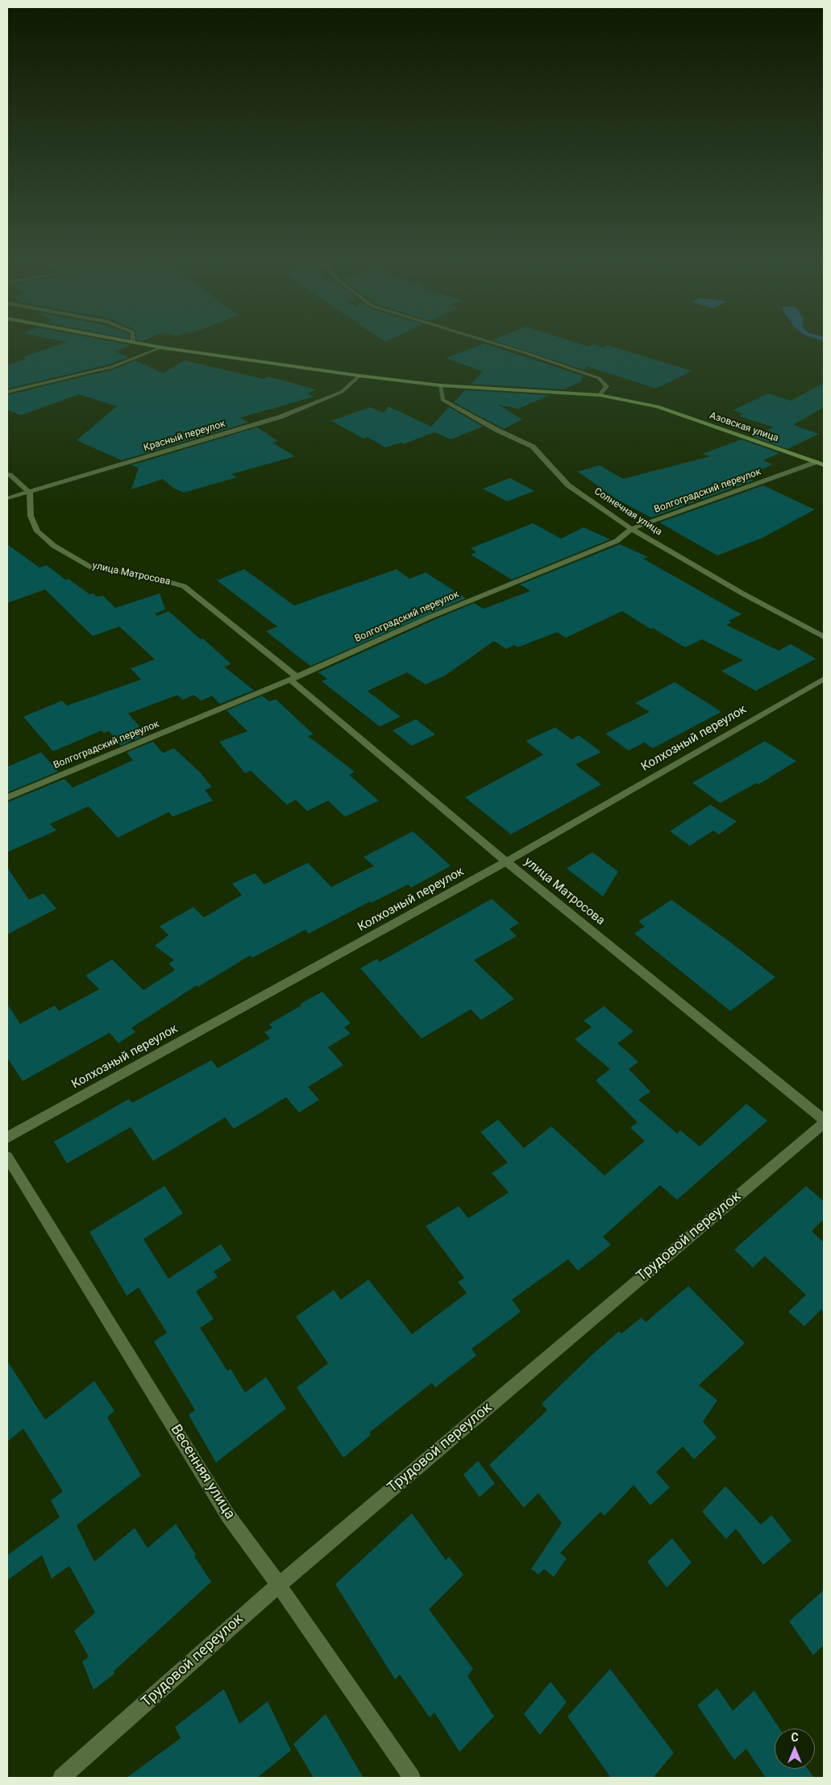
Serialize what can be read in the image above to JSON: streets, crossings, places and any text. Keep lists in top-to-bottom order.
{
  "streets": {
    "street": [
      "Азовская улица",
      "Красный переулок",
      "Волгоградский переулок",
      "Солнечная улица",
      "улица Матросова",
      "Колхозный переулок",
      "Трудовой переулок",
      "Весенняя улица"
    ]
  },
  "crossings": [
    ["Азовская улица", "Красный переулок"],
    ["Азовская улица", "Волгоградский переулок"],
    ["Азовская улица", "Солнечная улица"],
    ["Красный переулок", "улица Матросова"],
    ["Волгоградский переулок", "Солнечная улица"],
    ["Волгоградский переулок", "улица Матросова"],
    ["улица Матросова", "Колхозный переулок"],
    ["улица Матросова", "Трудовой переулок"],
    ["Трудовой переулок", "Весенняя улица"]
  ],
  "north": "top"
}
